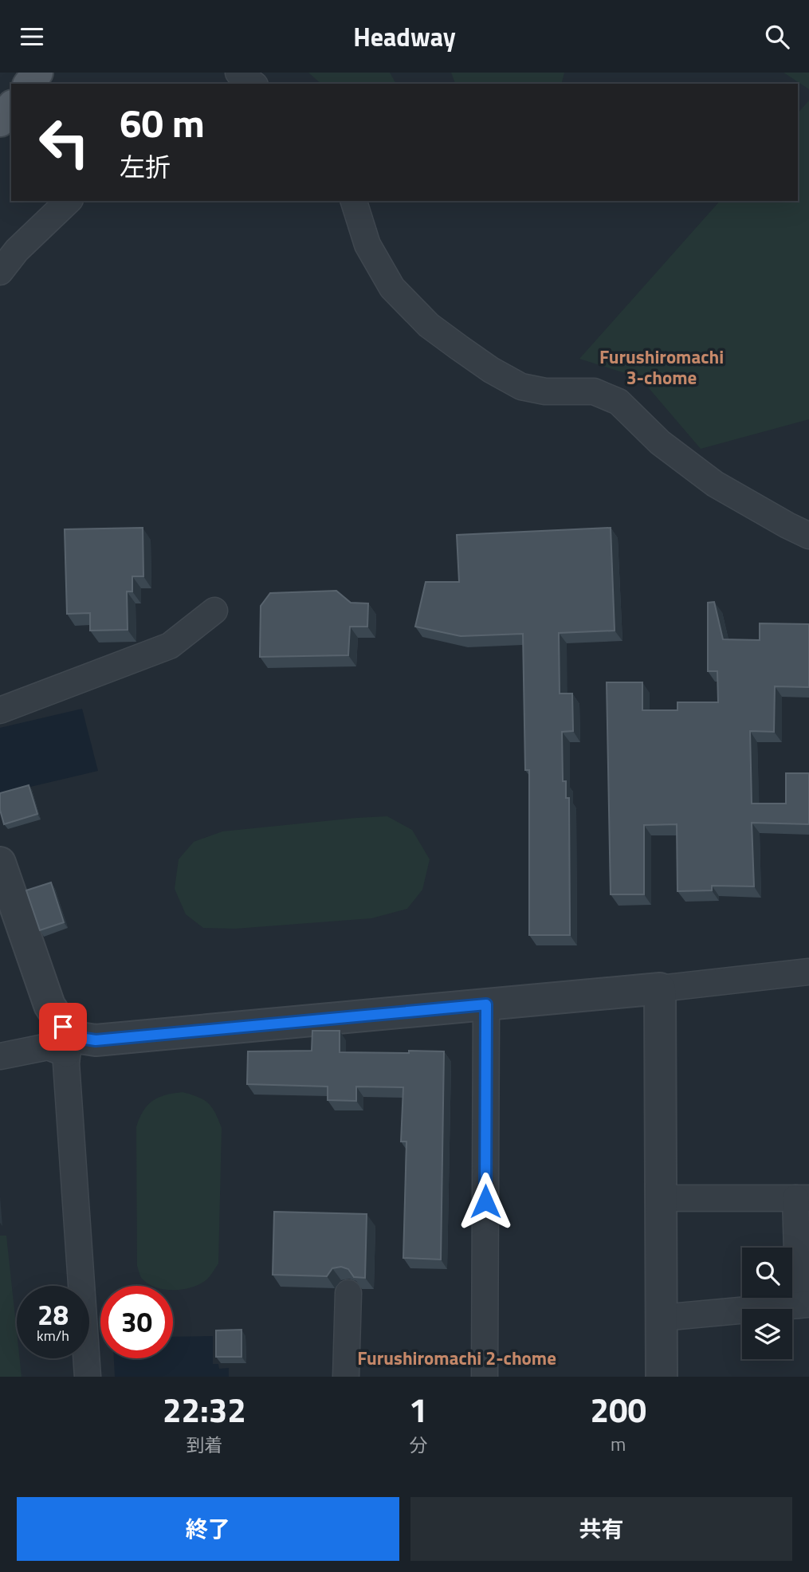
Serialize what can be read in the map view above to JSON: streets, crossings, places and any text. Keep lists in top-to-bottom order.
{
  "districts": ["Furushiromachi 3-chome", "Furushiromachi 2-chome"],
  "page": {
    "header": "Headway",
    "turn": ["60 m", "左折"],
    "speed": "28 km/h",
    "limit": "30",
    "eta": [
      "22:32",
      "到着",
      "1",
      "分",
      "200",
      "m"
    ],
    "buttons": ["終了", "共有"]
  }
}
